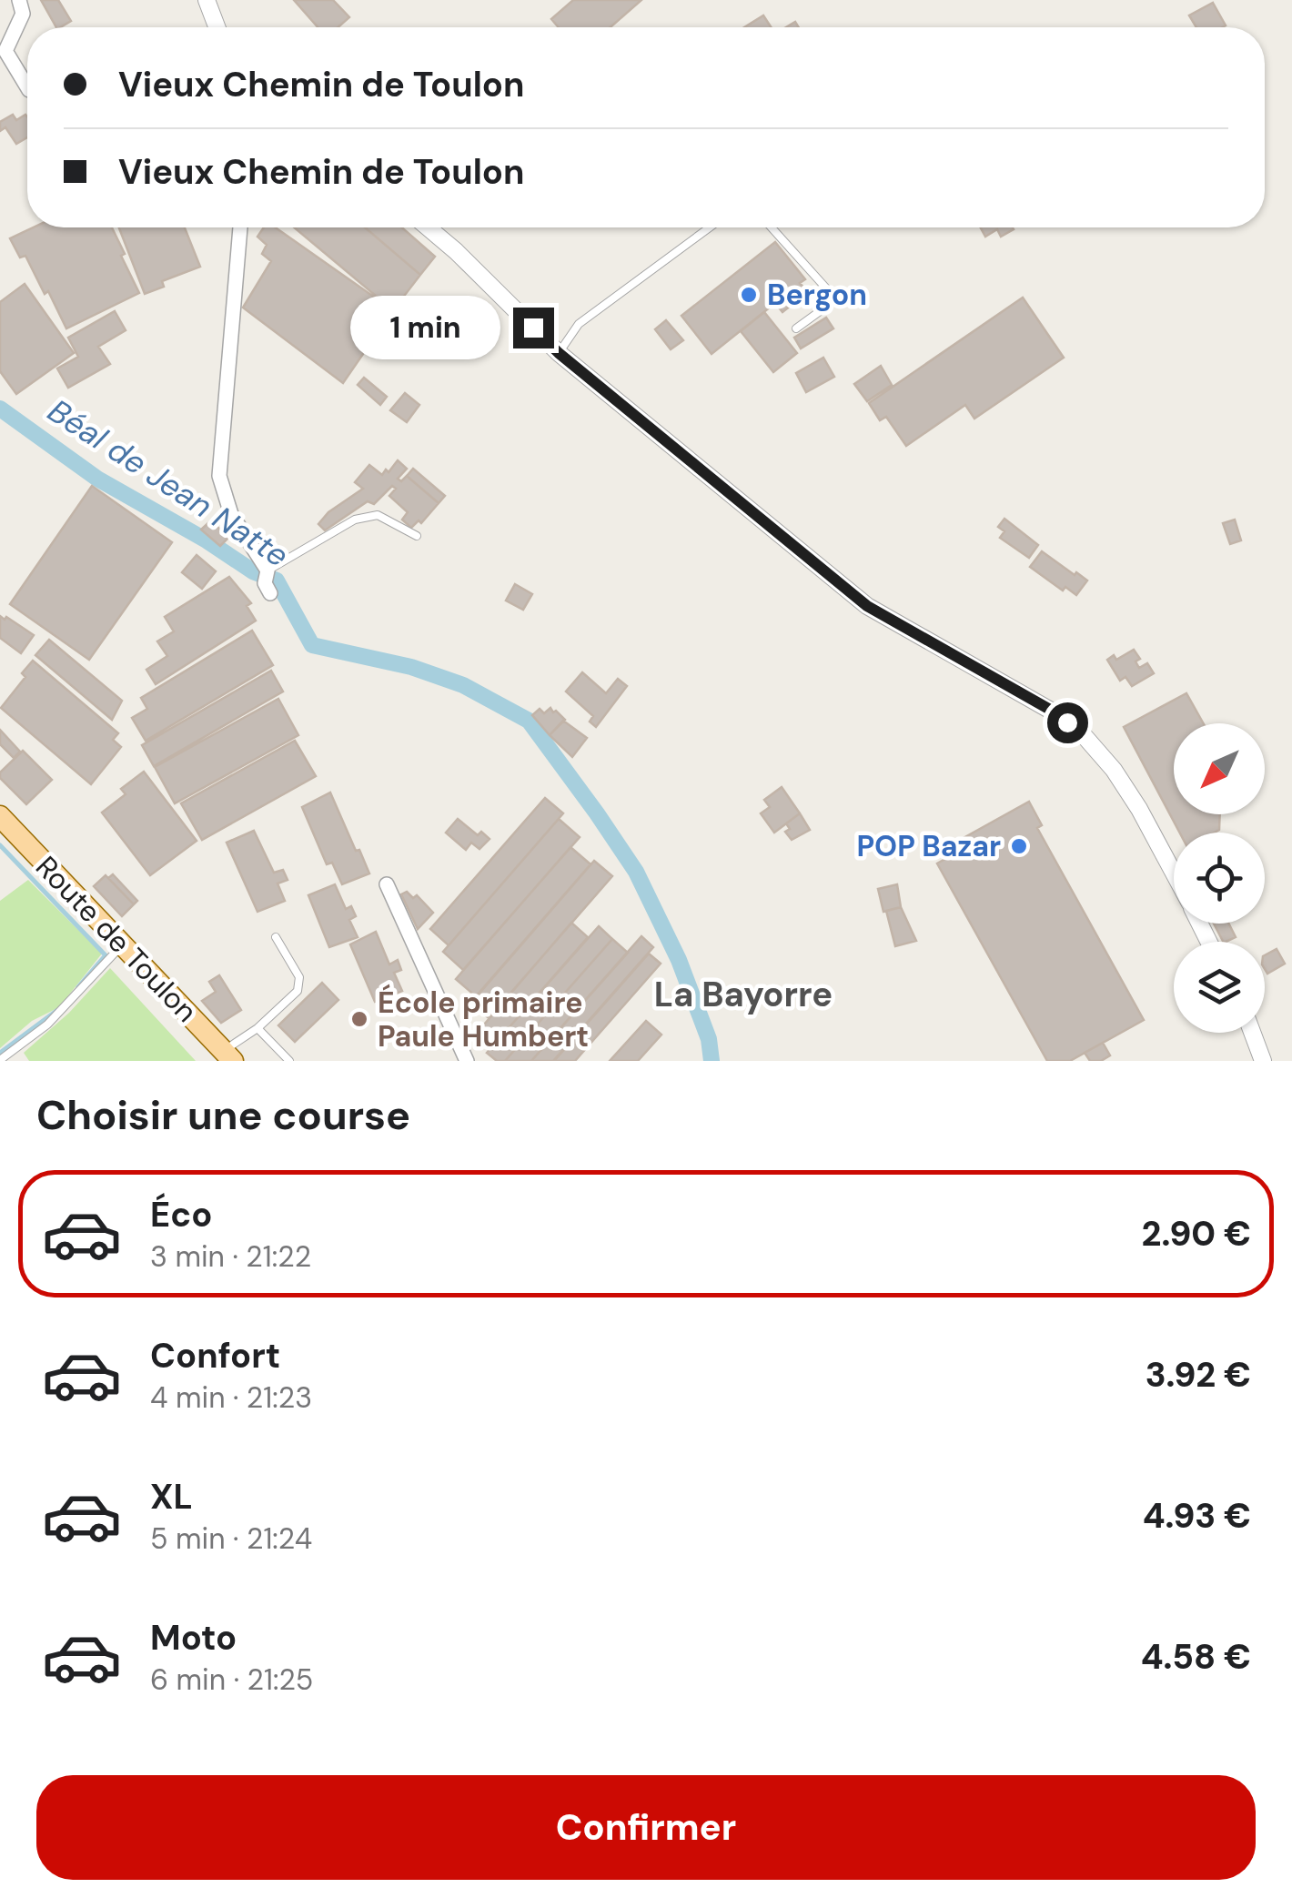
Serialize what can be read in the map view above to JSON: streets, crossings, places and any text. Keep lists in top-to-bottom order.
{
  "streets": {
    "main road": ["Route de Toulon"]
  },
  "districts": ["La Bayorre"],
  "water": ["Béal de Jean Natte"],
  "places": ["Bergon", "POP Bazar", "École primaire Paule Humbert"],
  "north": "bottom left",
  "page": {
    "banner": ["Vieux Chemin de Toulon", "Vieux Chemin de Toulon"],
    "bubble": "1 min",
    "heading": "Choisir une course",
    "list": [
      {
        "name": "Éco",
        "note": "3 min · 21:22",
        "value": "2.90 €"
      },
      {
        "name": "Confort",
        "note": "4 min · 21:23",
        "value": "3.92 €"
      },
      {
        "name": "XL",
        "note": "5 min · 21:24",
        "value": "4.93 €"
      },
      {
        "name": "Moto",
        "note": "6 min · 21:25",
        "value": "4.58 €"
      }
    ],
    "buttons": "Confirmer"
  }
}
